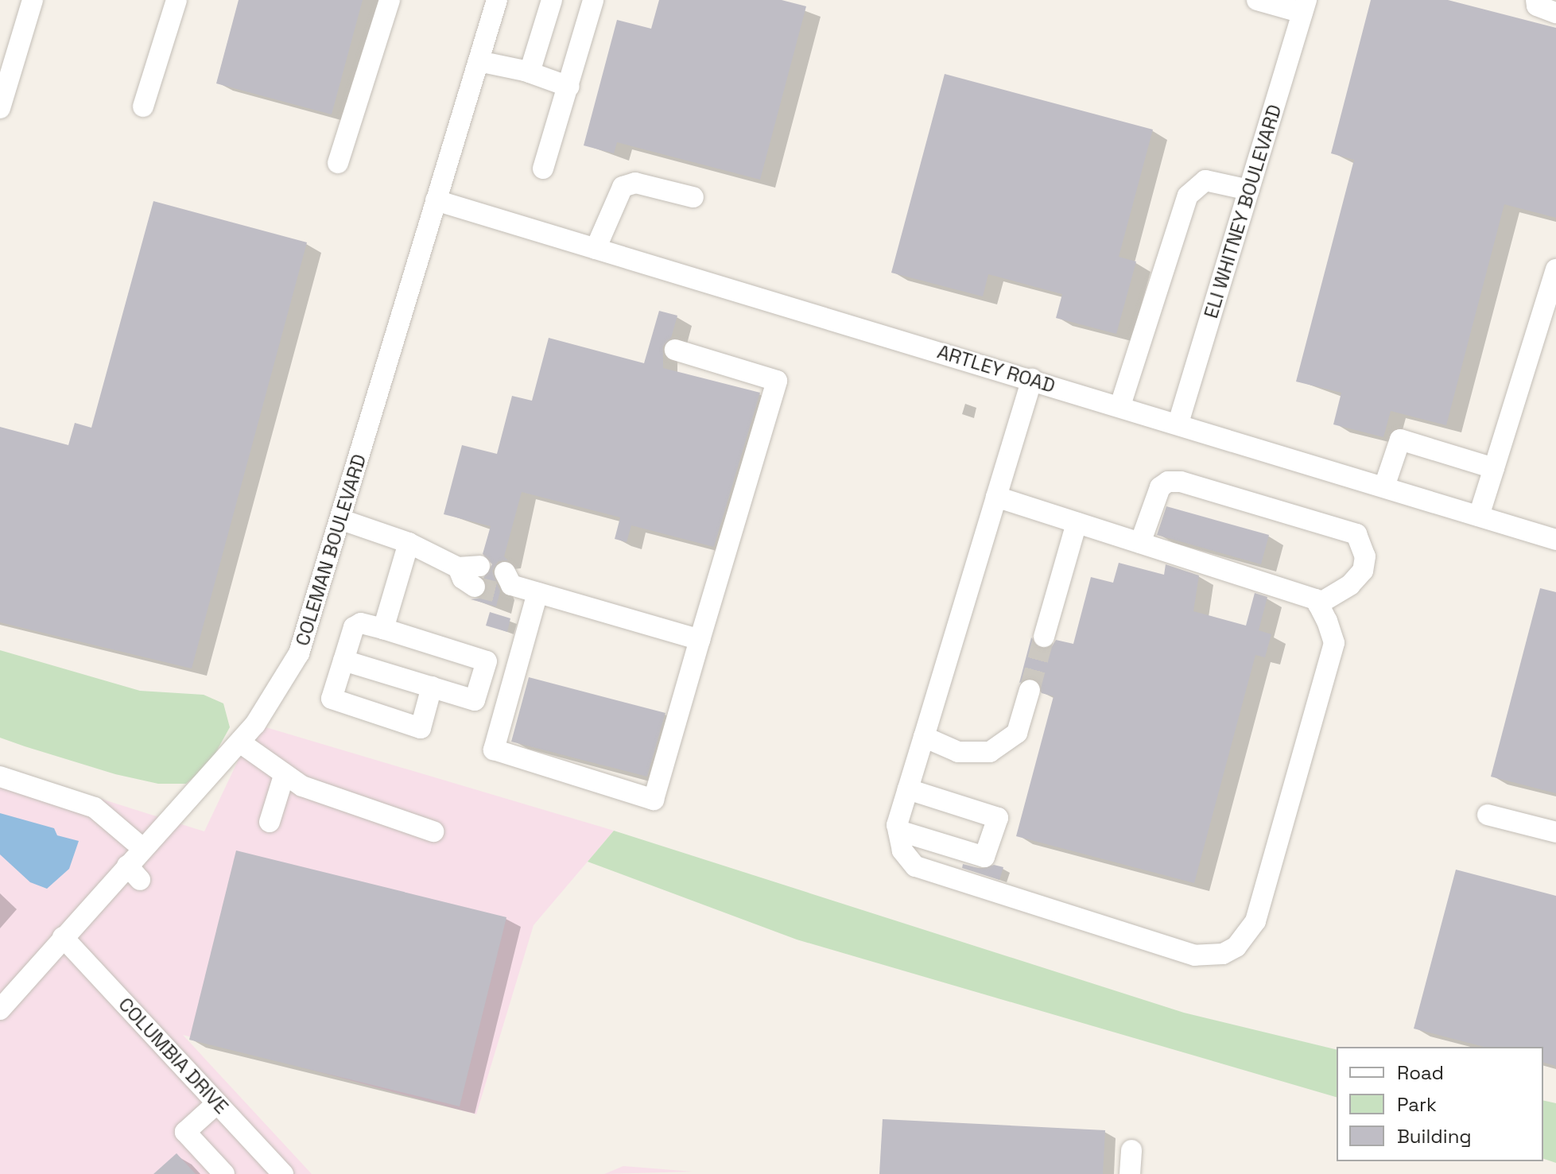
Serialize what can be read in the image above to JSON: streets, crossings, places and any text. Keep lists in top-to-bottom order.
{
  "streets": {
    "street": [
      "ELI WHITNEY BOULEVARD",
      "ARTLEY ROAD",
      "COLEMAN BOULEVARD",
      "COLUMBIA DRIVE"
    ]
  },
  "crossings": [
    ["ELI WHITNEY BOULEVARD", "ARTLEY ROAD"],
    ["ARTLEY ROAD", "COLEMAN BOULEVARD"],
    ["COLEMAN BOULEVARD", "COLUMBIA DRIVE"]
  ],
  "legend": ["Road", "Park", "Building"]
}
